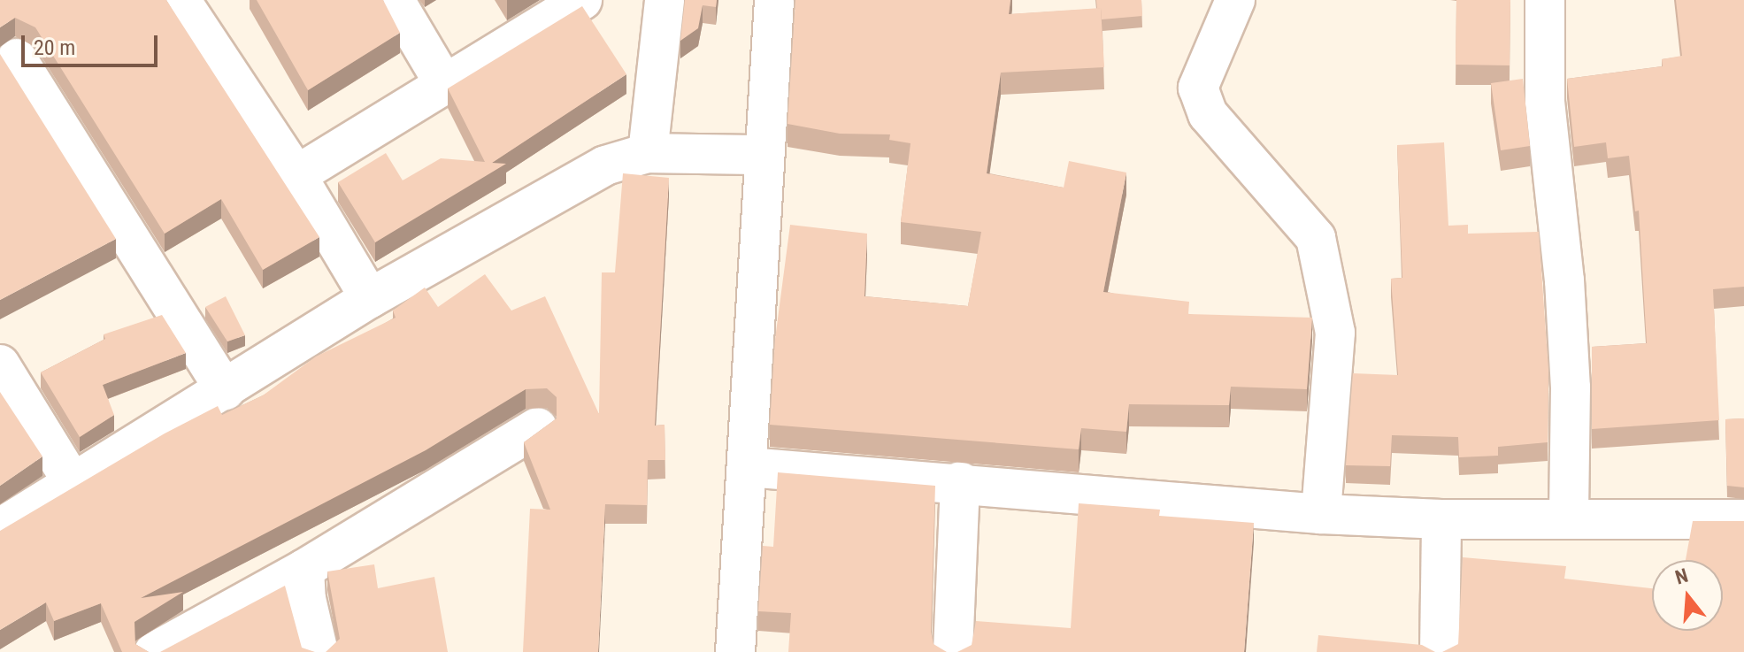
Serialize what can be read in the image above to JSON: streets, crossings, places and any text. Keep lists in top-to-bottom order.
{
  "scale_bar": "20 m",
  "north": "top"
}
